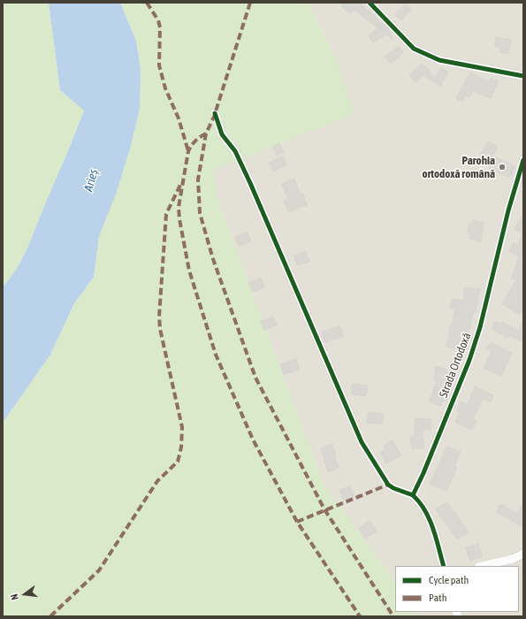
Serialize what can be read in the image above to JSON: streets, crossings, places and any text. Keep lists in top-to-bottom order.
{
  "streets": {
    "street": ["Strada Ortodoxă"]
  },
  "water": ["Arieș"],
  "places": ["Parohia ortodoxă română"],
  "legend": ["Cycle path", "Path"],
  "north": "left"
}
